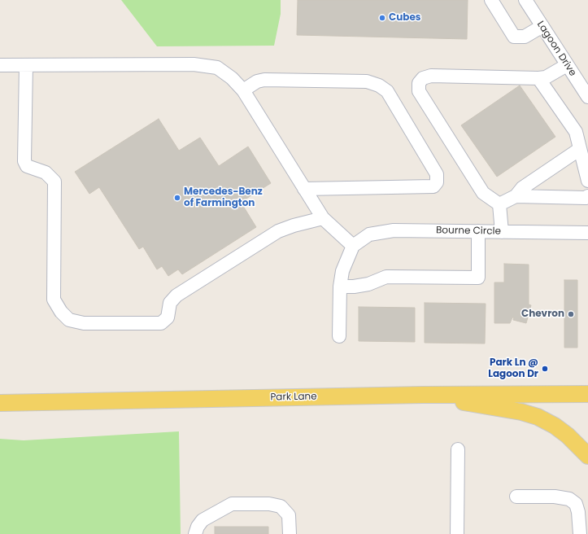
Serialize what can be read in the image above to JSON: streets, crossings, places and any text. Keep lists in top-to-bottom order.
{
  "streets": {
    "main road": ["Park Lane"],
    "street": ["Lagoon Drive", "Bourne Circle"]
  },
  "places": [
    "Cubes",
    "Mercedes-Benz of Farmington",
    "Chevron",
    "Park Ln @ Lagoon Dr"
  ]
}
